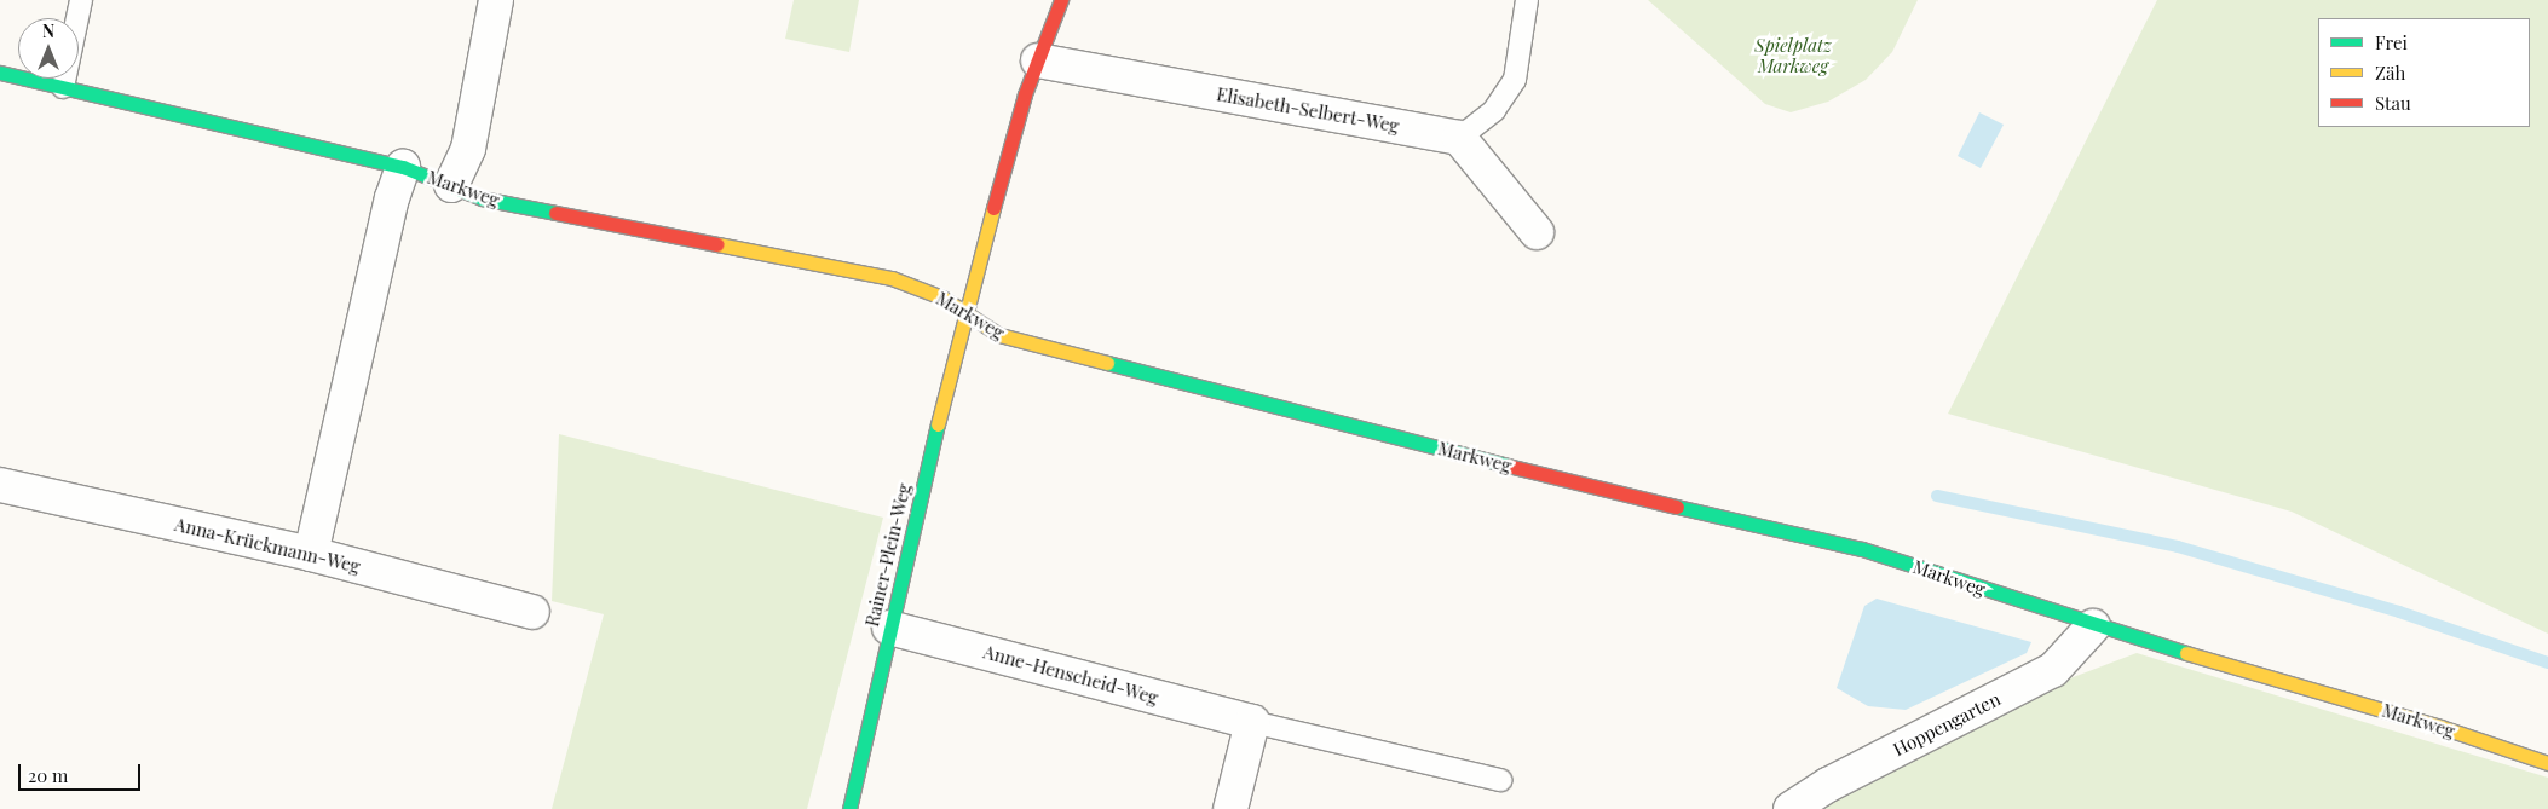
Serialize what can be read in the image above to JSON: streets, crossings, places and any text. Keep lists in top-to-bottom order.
{
  "streets": {
    "street": [
      "Elisabeth-Selbert-Weg",
      "Markweg",
      "Anna-Krückmann-Weg",
      "Rainer-Plein-Weg",
      "Anne-Henscheid-Weg",
      "Hoppengarten"
    ]
  },
  "crossings": [
    ["Markweg", "Anna-Krückmann-Weg"],
    ["Markweg", "Rainer-Plein-Weg"],
    ["Markweg", "Hoppengarten"],
    ["Rainer-Plein-Weg", "Anne-Henscheid-Weg"]
  ],
  "parks": ["Spielplatz Markweg"],
  "legend": ["Frei", "Zäh", "Stau"],
  "scale_bar": "20 m",
  "north": "top"
}
